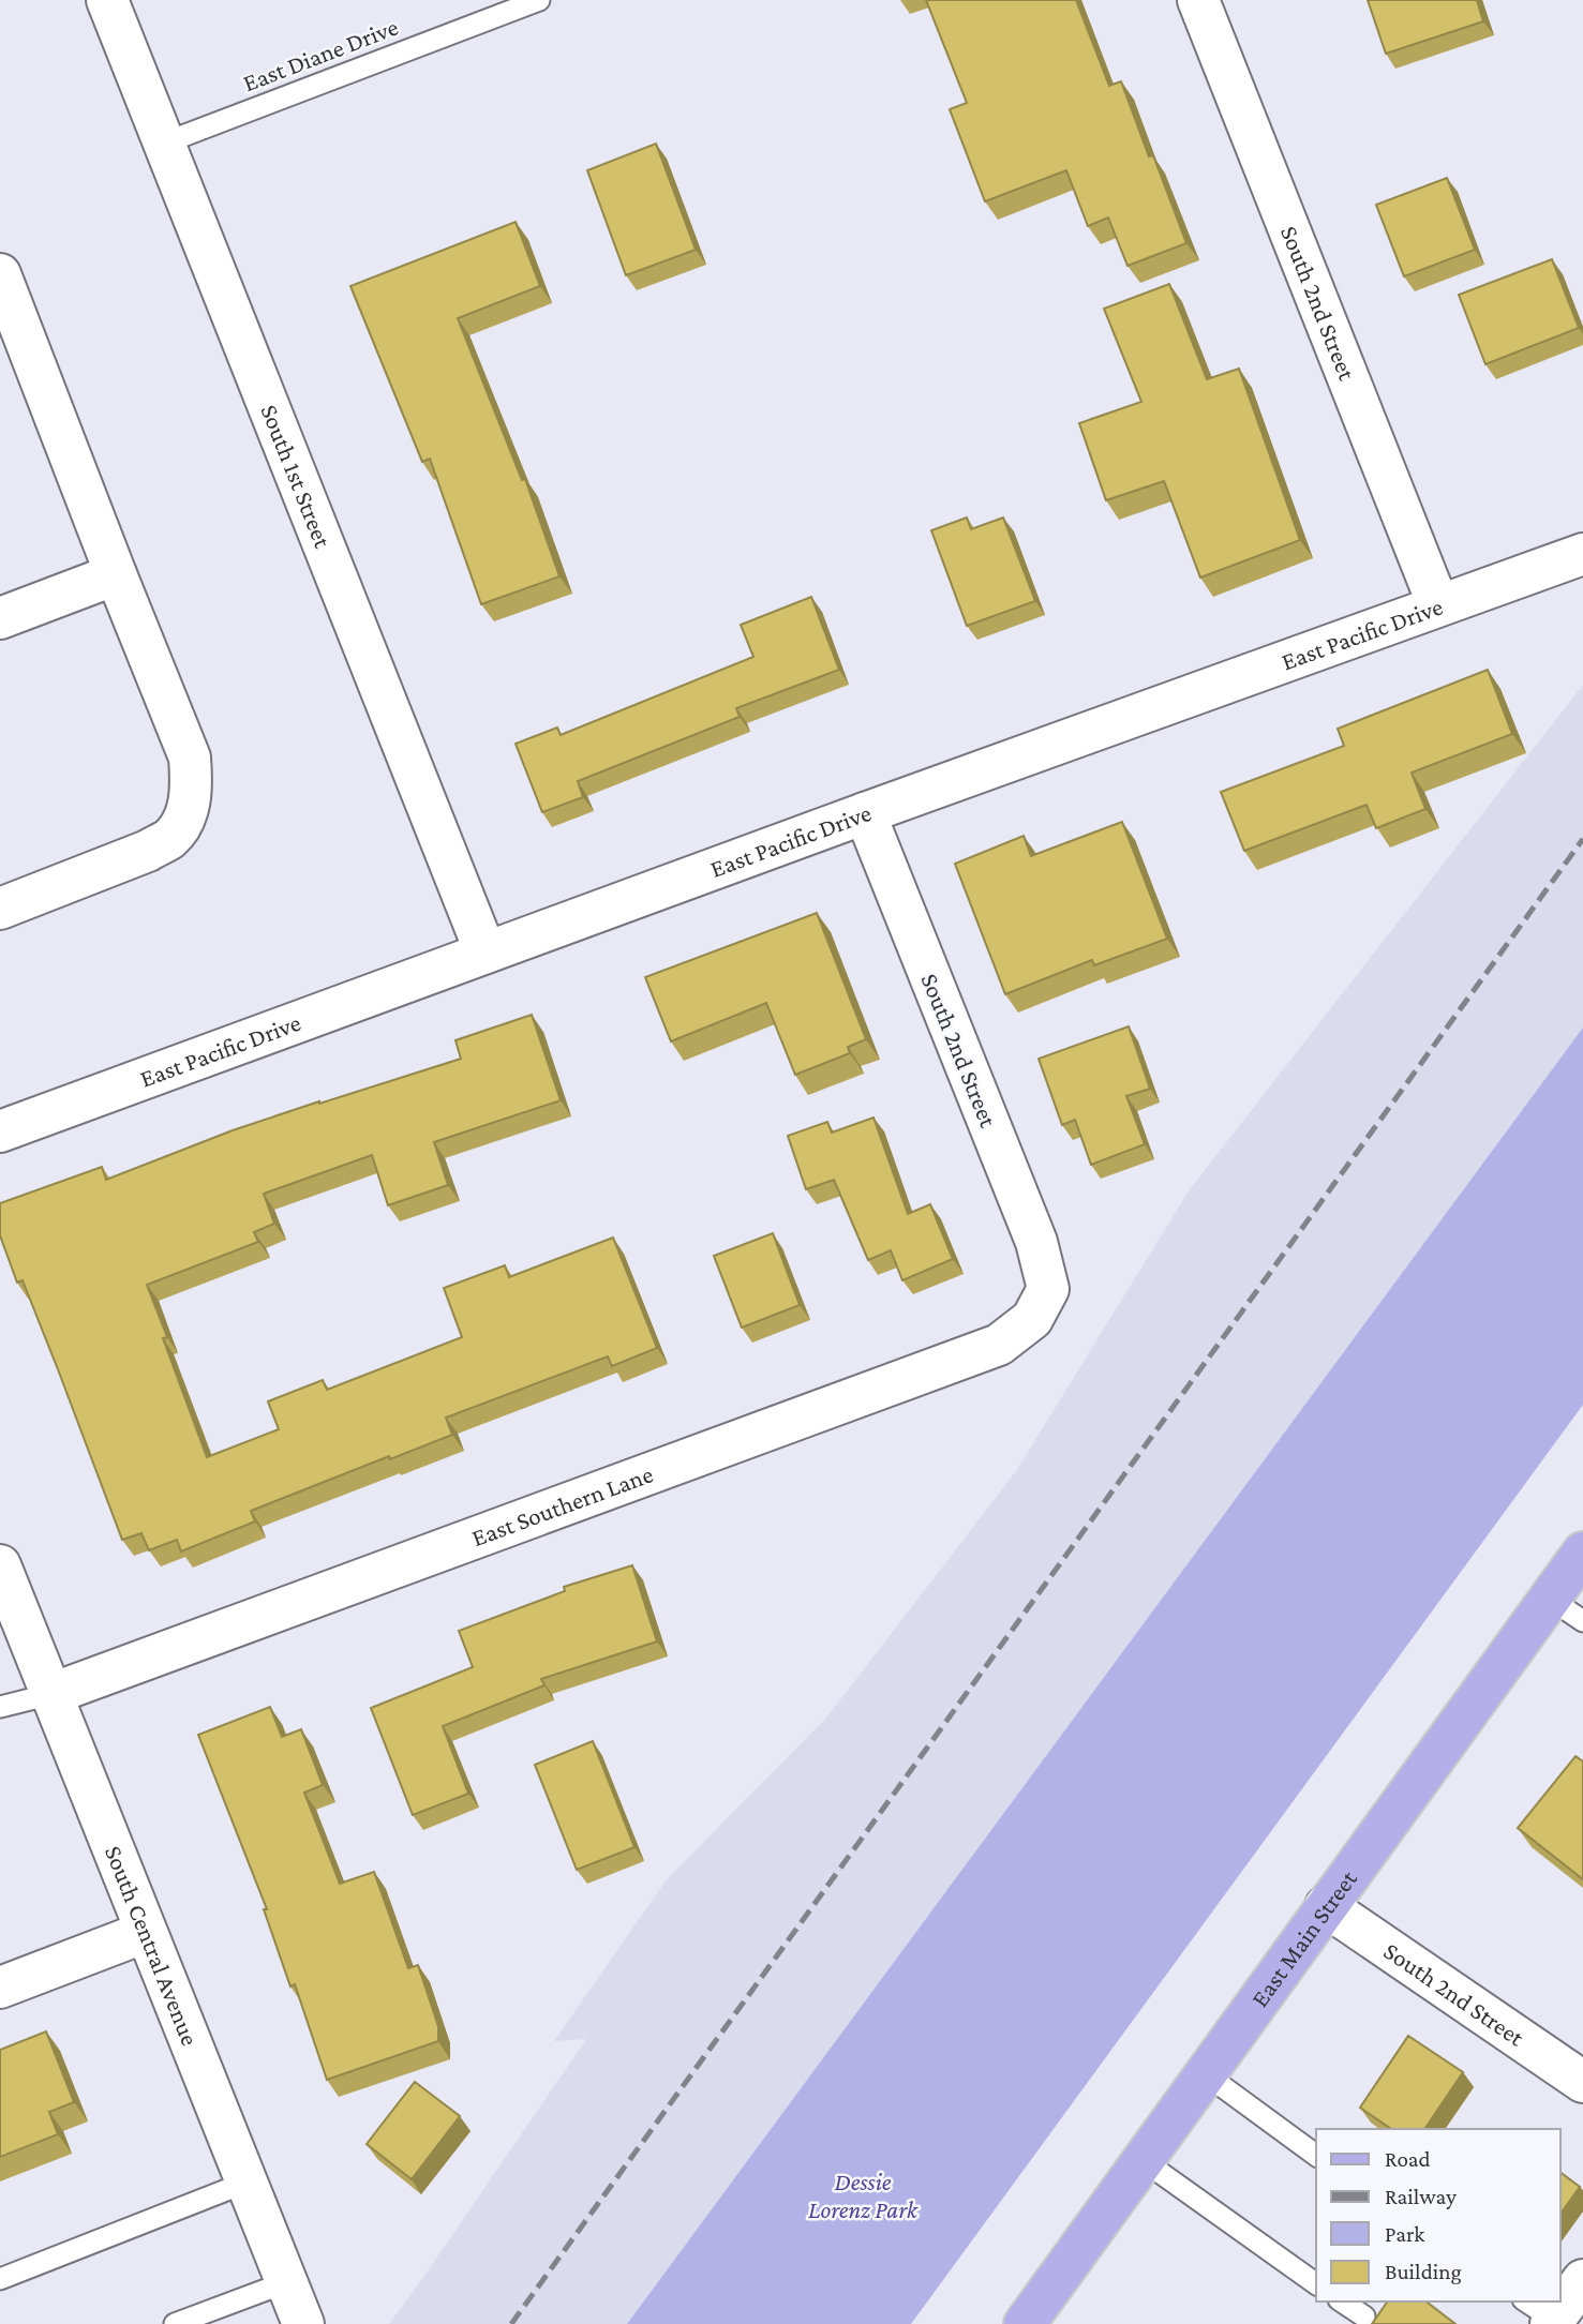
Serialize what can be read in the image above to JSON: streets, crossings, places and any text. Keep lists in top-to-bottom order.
{
  "streets": {
    "main road": ["East Main Street"],
    "street": [
      "South 2nd Street",
      "South 1st Street",
      "East Pacific Drive",
      "East Southern Lane",
      "South Central Avenue"
    ],
    "lane": ["East Diane Drive"]
  },
  "crossings": [
    ["East Diane Drive", "South 1st Street"],
    ["South 2nd Street", "East Pacific Drive"],
    ["South 2nd Street", "East Southern Lane"],
    ["South 2nd Street", "East Main Street"],
    ["South 1st Street", "East Pacific Drive"],
    ["East Southern Lane", "South Central Avenue"]
  ],
  "parks": ["Dessie Lorenz Park"],
  "legend": [
    "Road",
    "Railway",
    "Park",
    "Building"
  ]
}
